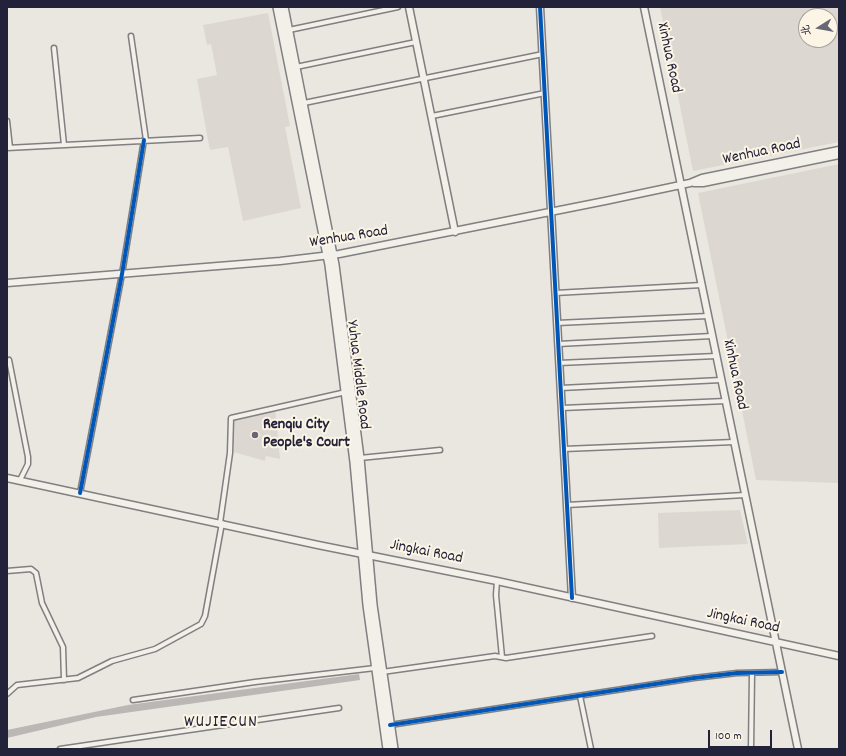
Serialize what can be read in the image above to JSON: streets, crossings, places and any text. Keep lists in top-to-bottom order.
{
  "streets": {
    "main road": [
      "Xinhua Road",
      "Wenhua Road",
      "Yuhua Middle Road",
      "Jingkai Road"
    ]
  },
  "crossings": [
    ["Xinhua Road", "Wenhua Road"],
    ["Xinhua Road", "Jingkai Road"],
    ["Wenhua Road", "Yuhua Middle Road"],
    ["Yuhua Middle Road", "Jingkai Road"]
  ],
  "districts": ["WUJIECUN"],
  "places": ["Renqiu City People's Court"],
  "scale_bar": "100 m",
  "north": "left"
}
